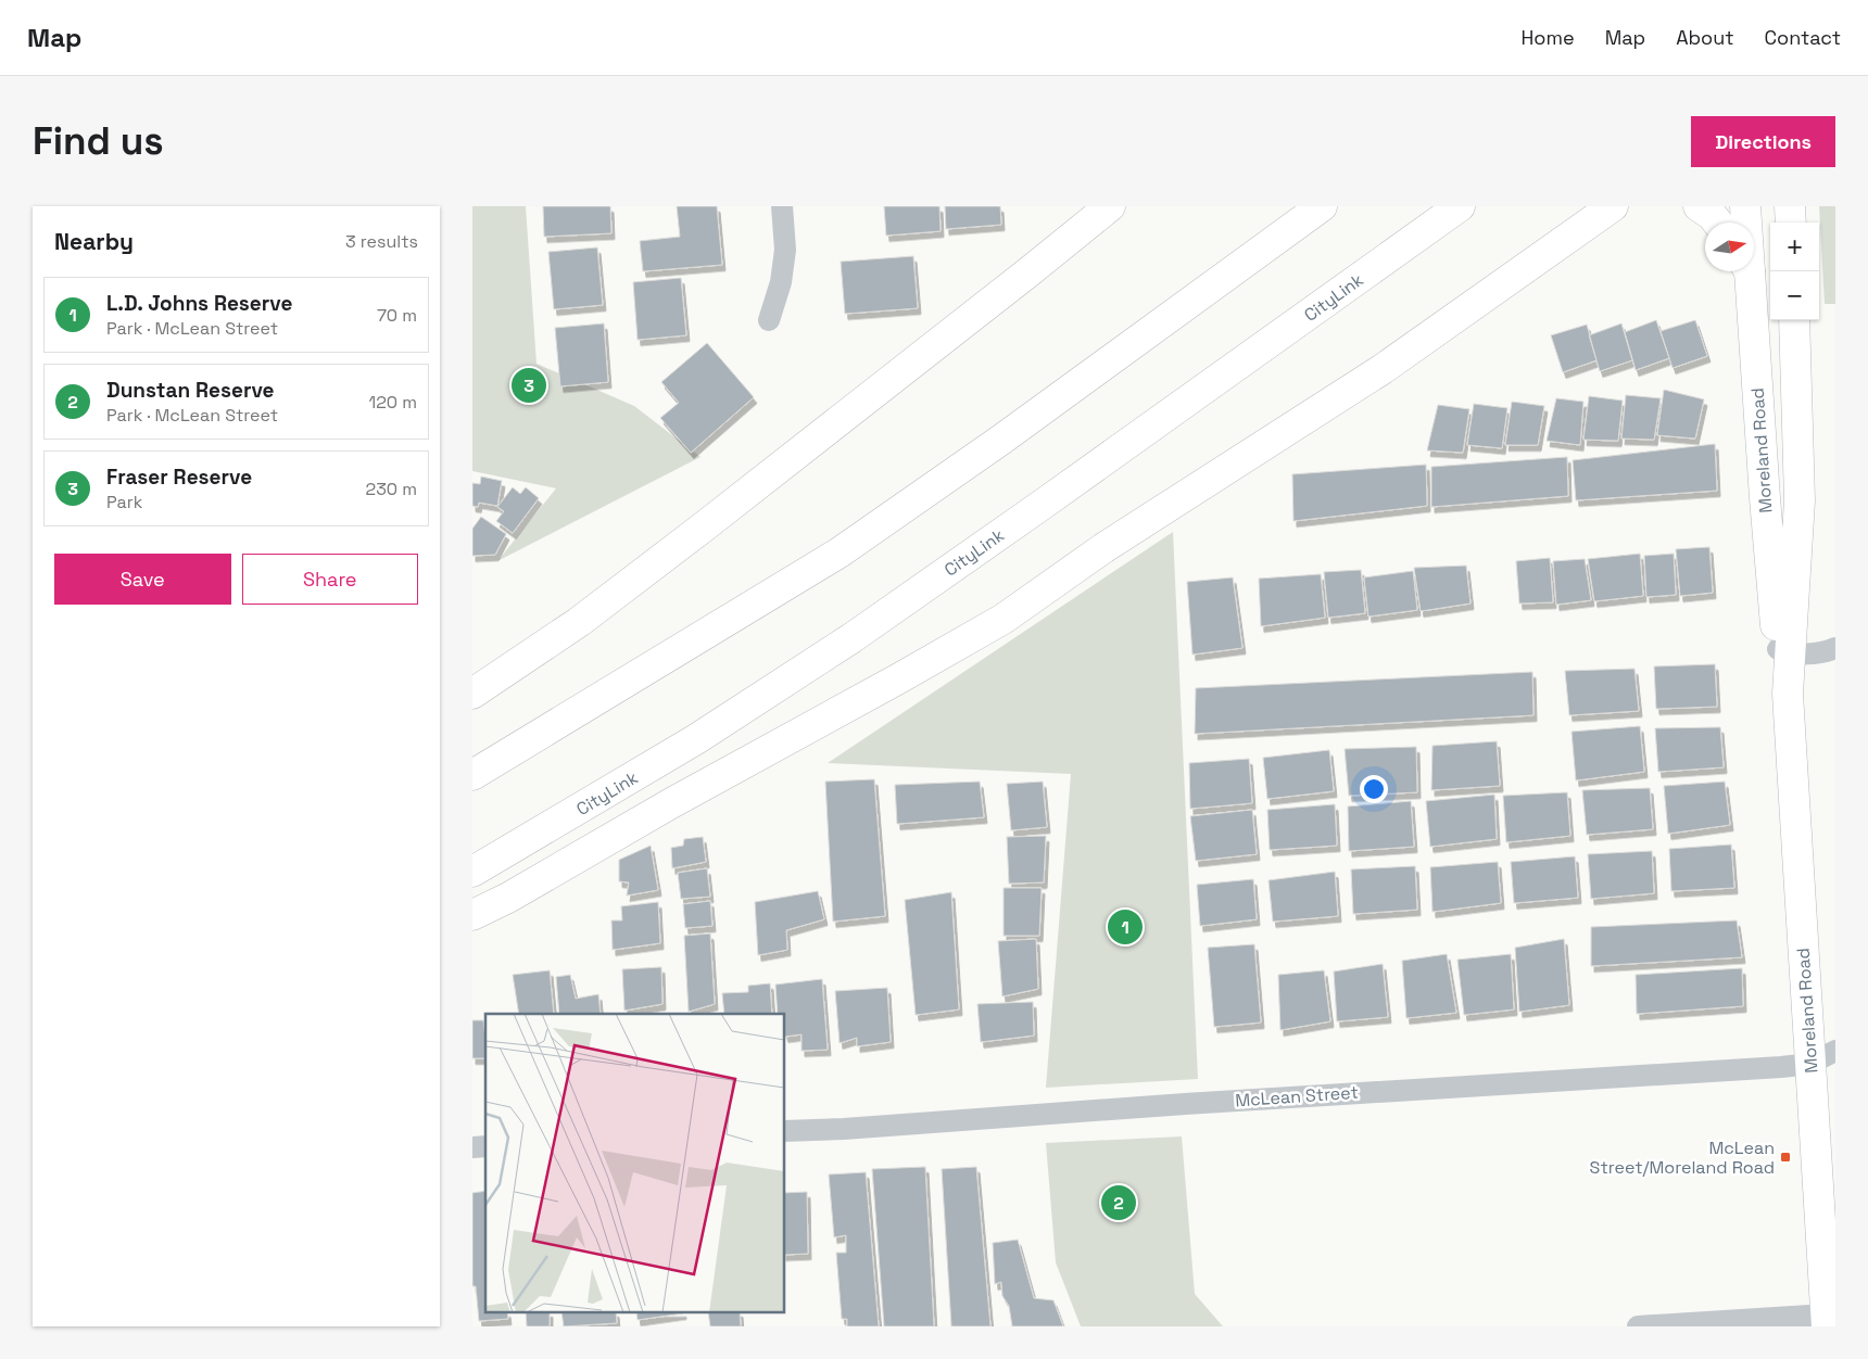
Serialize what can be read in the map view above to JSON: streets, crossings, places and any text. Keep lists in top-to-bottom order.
{
  "streets": {
    "main road": ["CityLink", "Moreland Road"],
    "street": ["McLean Street"]
  },
  "crossings": [
    ["Moreland Road", "McLean Street"]
  ],
  "places": {
    "transit": ["McLean Street/Moreland Road"]
  },
  "north": "right",
  "page": {
    "header": "Map",
    "nav": [
      "Home",
      "Map",
      "About",
      "Contact"
    ],
    "buttons": [
      "Directions",
      ["Save", "Share"]
    ],
    "title": "Find us",
    "heading": ["Nearby", "3 results"],
    "map_buttons": ["+", "−"],
    "list": [
      {
        "mark": "1",
        "name": "L.D. Johns Reserve",
        "note": "Park · McLean Street",
        "value": "70 m"
      },
      {
        "mark": "2",
        "name": "Dunstan Reserve",
        "note": "Park · McLean Street",
        "value": "120 m"
      },
      {
        "mark": "3",
        "name": "Fraser Reserve",
        "note": "Park",
        "value": "230 m"
      }
    ],
    "pins": ["3", "1", "2"]
  }
}
